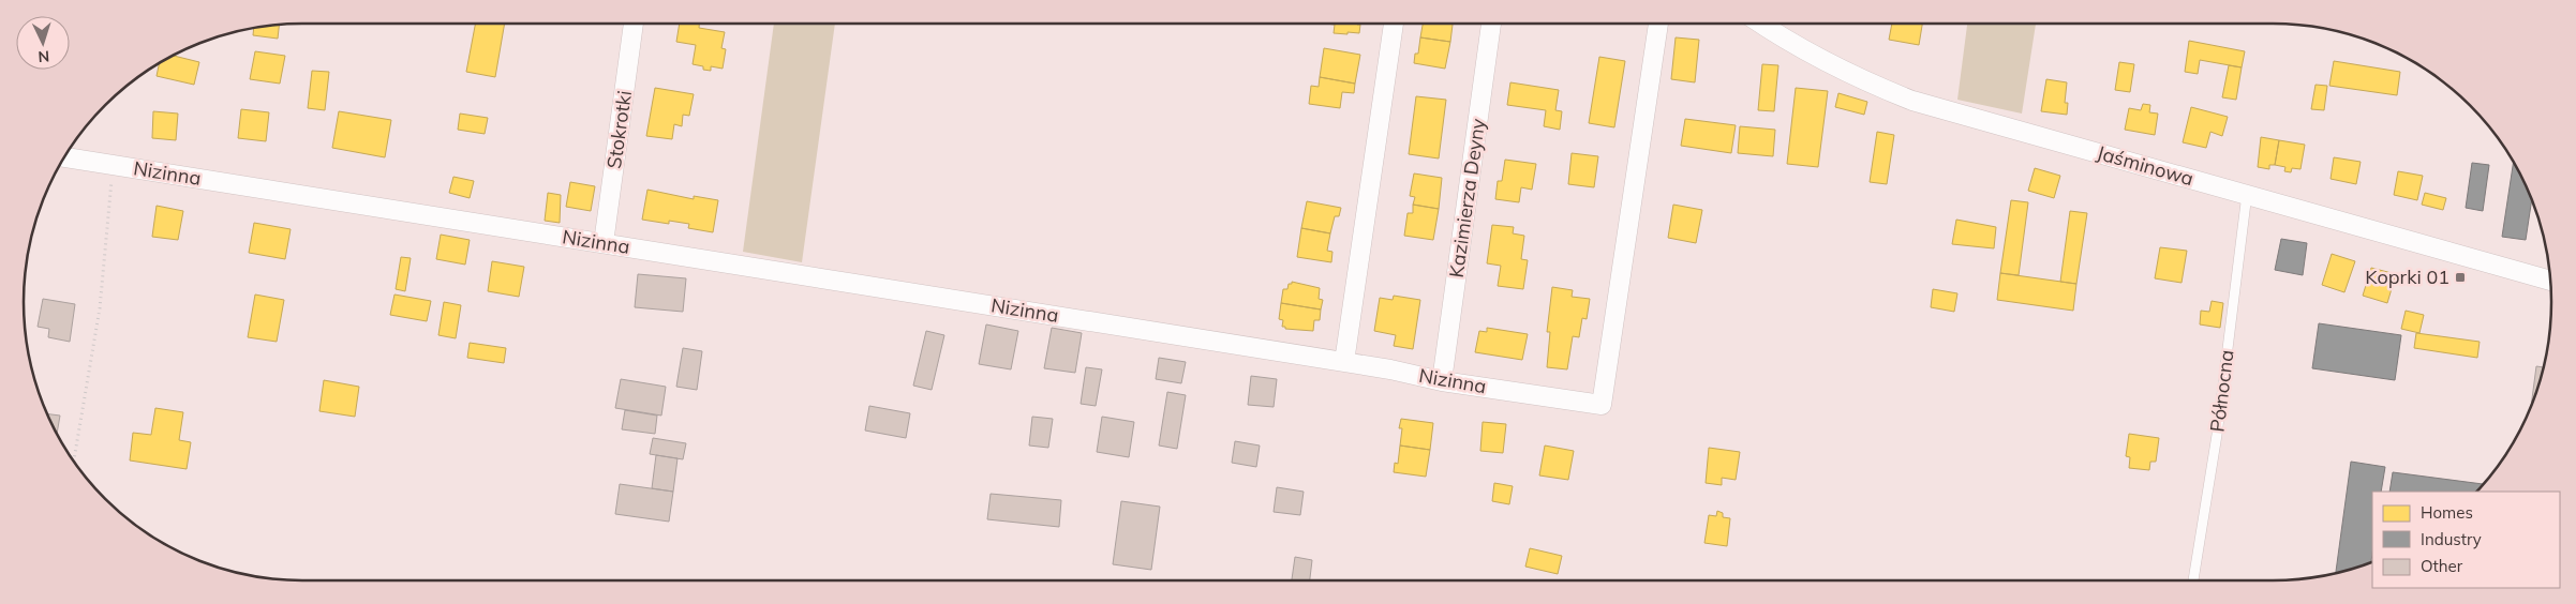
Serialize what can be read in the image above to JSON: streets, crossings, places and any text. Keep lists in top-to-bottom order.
{
  "streets": {
    "street": [
      "Stokrotki",
      "Jaśminowa",
      "Nizinna",
      "Kazimierza Deyny"
    ],
    "lane": ["Północna"]
  },
  "crossings": [
    ["Stokrotki", "Nizinna"],
    ["Jaśminowa", "Północna"],
    ["Nizinna", "Kazimierza Deyny"]
  ],
  "places": {
    "transit": ["Koprki 01"]
  },
  "legend": ["Homes", "Industry", "Other"],
  "north": "bottom"
}
